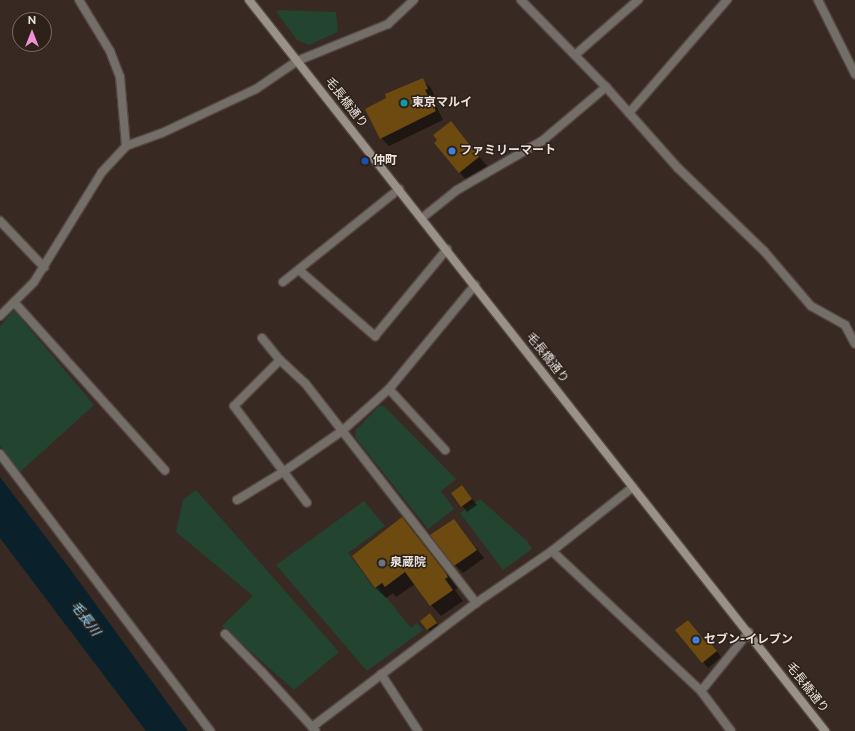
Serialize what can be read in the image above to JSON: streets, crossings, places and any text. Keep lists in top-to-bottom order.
{
  "streets": {
    "street": ["毛長橋通り"]
  },
  "water": ["毛長川"],
  "places": [
    "東京マルイ",
    "ファミリーマート",
    "仲町",
    "泉蔵院",
    "セブン-イレブン"
  ],
  "north": "top"
}
